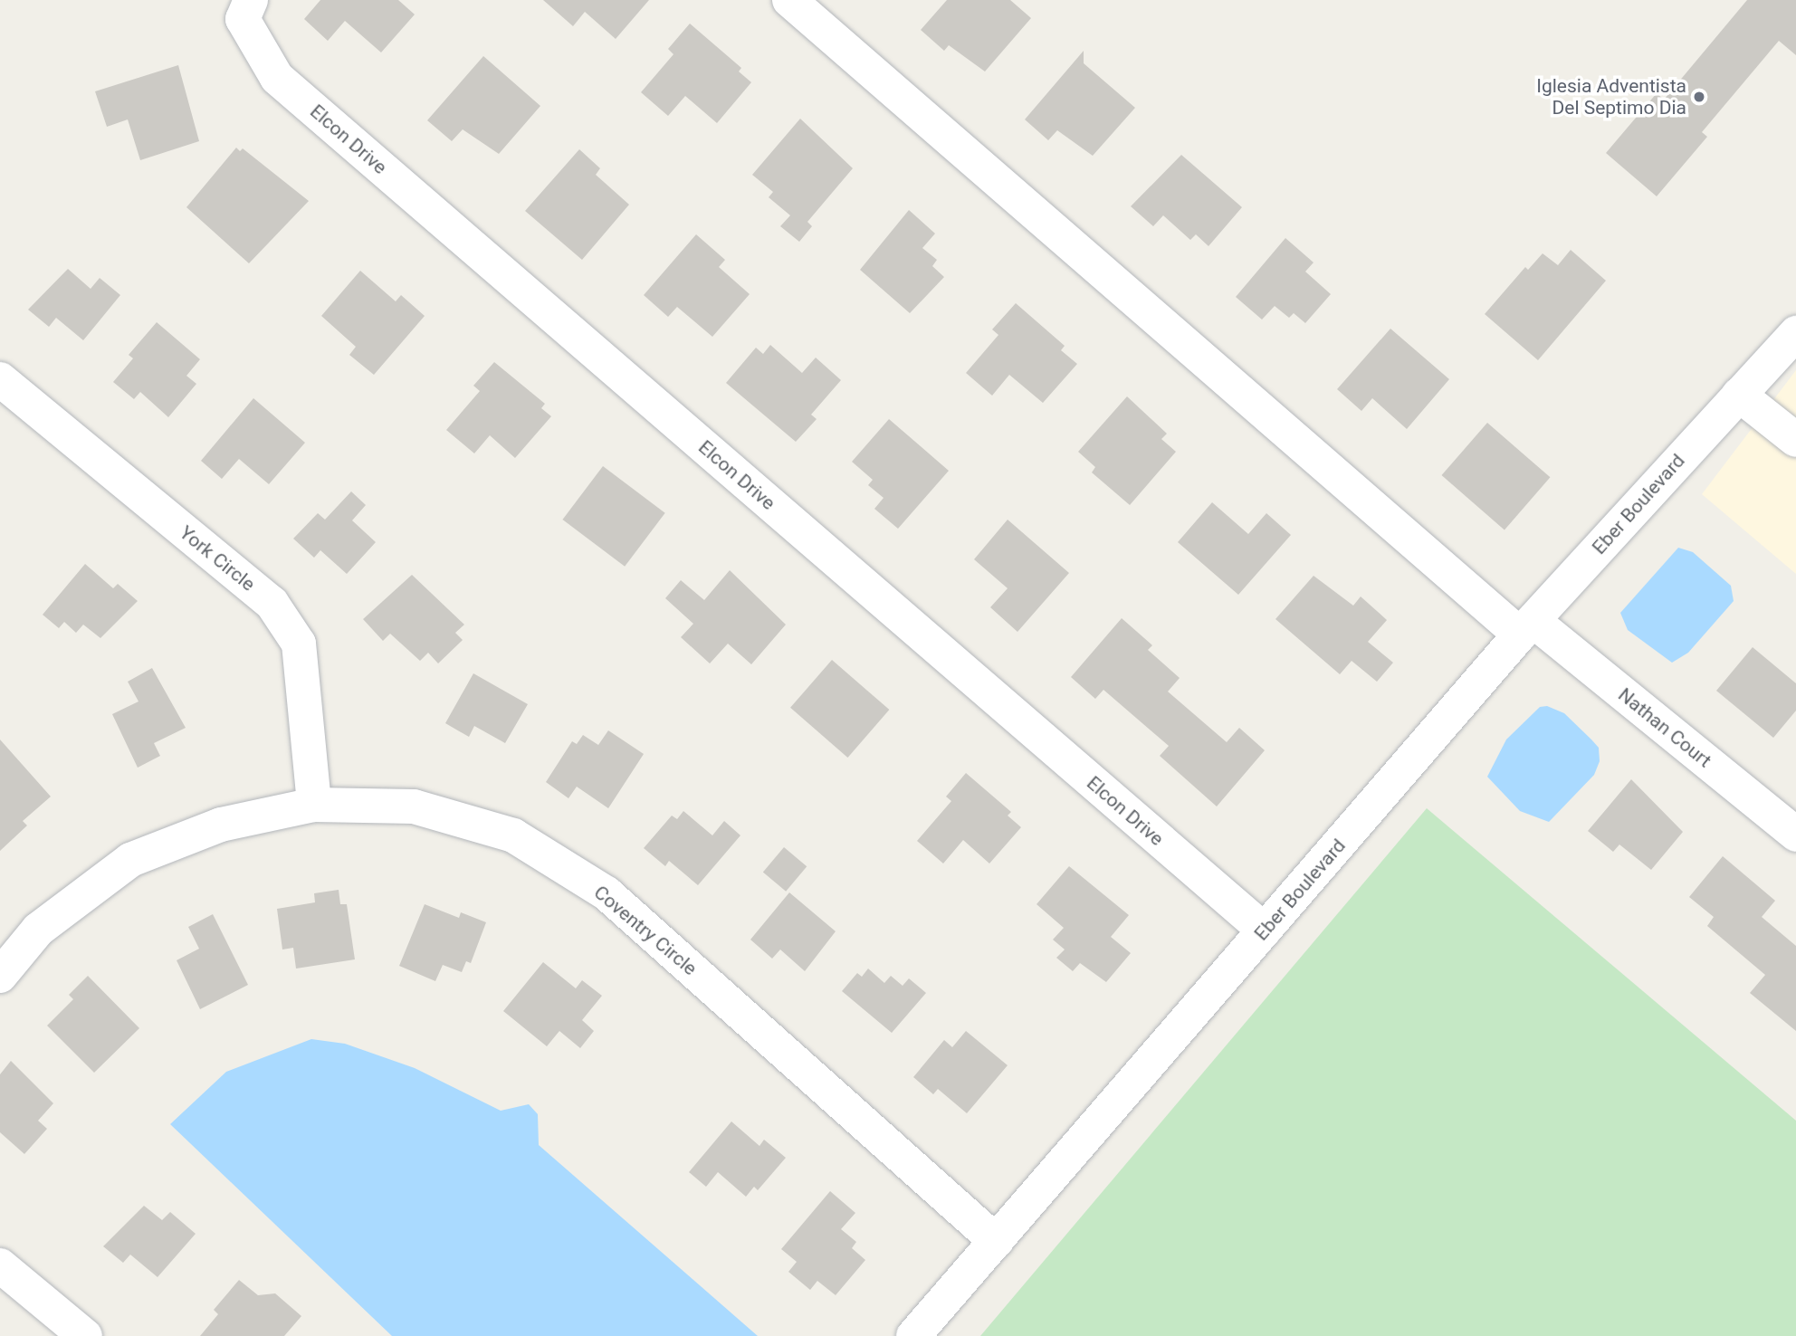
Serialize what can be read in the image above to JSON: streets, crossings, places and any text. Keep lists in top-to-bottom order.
{
  "streets": {
    "street": [
      "Elcon Drive",
      "Eber Boulevard",
      "York Circle",
      "Nathan Court",
      "Coventry Circle"
    ]
  },
  "crossings": [
    ["Elcon Drive", "Eber Boulevard"],
    ["Eber Boulevard", "Nathan Court"],
    ["Eber Boulevard", "Coventry Circle"],
    ["York Circle", "Coventry Circle"]
  ],
  "places": ["Iglesia Adventista Del Septimo Dia"]
}
